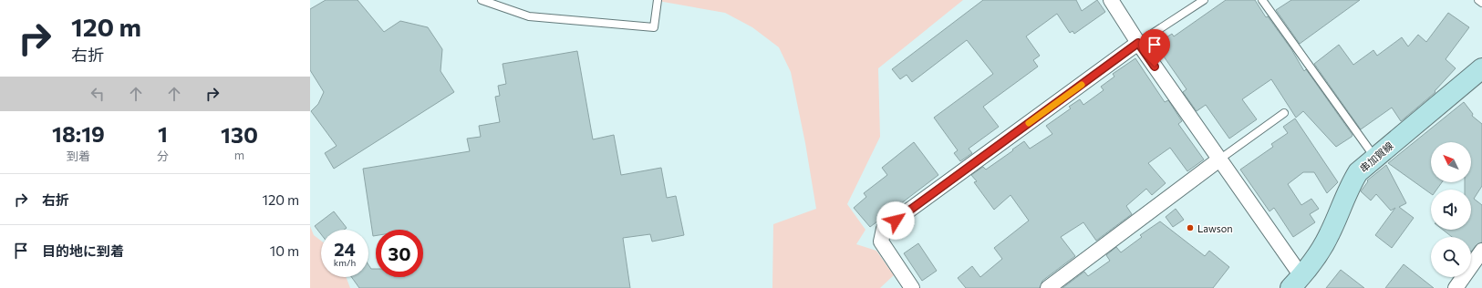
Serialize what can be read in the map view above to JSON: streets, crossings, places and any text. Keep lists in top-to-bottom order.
{
  "streets": {
    "main road": ["串加賀線"]
  },
  "places": ["Lawson"],
  "north": "top left",
  "page": {
    "turn": ["120 m", "右折"],
    "eta": [
      "18:19",
      "到着",
      "1",
      "分",
      "130",
      "m"
    ],
    "list": [
      {
        "name": "右折",
        "value": "120 m"
      },
      {
        "name": "目的地に到着",
        "value": "10 m"
      }
    ],
    "speed": "24 km/h",
    "limit": "30"
  }
}
